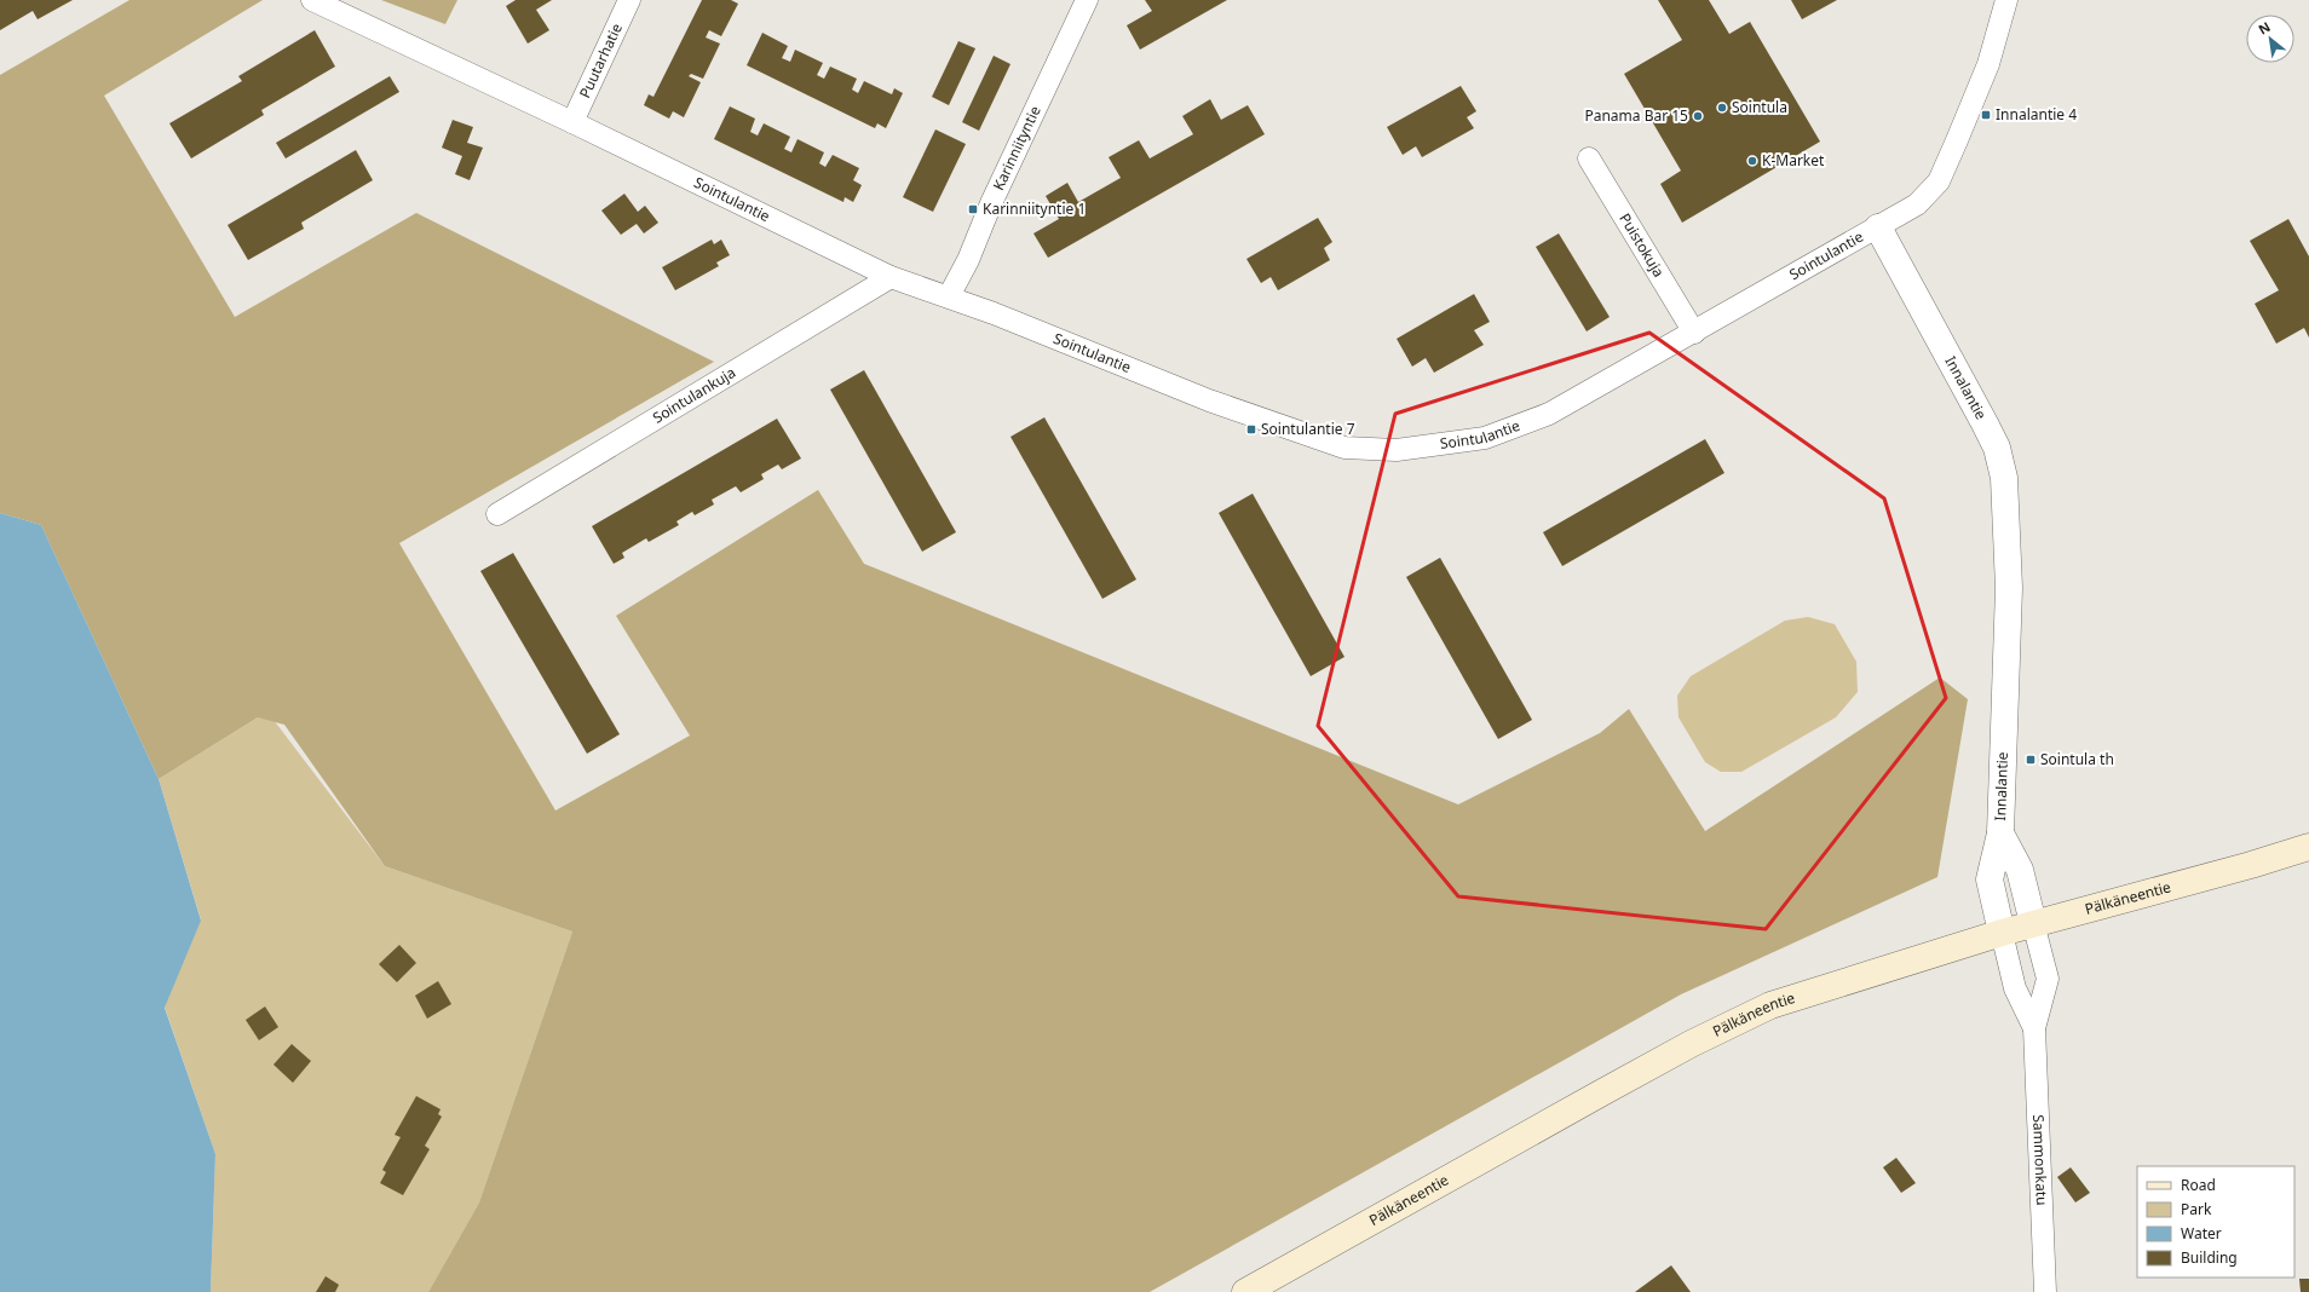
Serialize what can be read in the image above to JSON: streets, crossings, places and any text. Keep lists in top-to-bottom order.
{
  "streets": {
    "main road": ["Pälkäneentie"],
    "street": [
      "Puutarhatie",
      "Karinniityntie",
      "Sointulantie",
      "Puistokuja",
      "Innalantie",
      "Sointulankuja",
      "Sammonkatu"
    ]
  },
  "crossings": [
    ["Puutarhatie", "Sointulantie"],
    ["Karinniityntie", "Sointulantie"],
    ["Sointulantie", "Puistokuja"],
    ["Sointulantie", "Innalantie"],
    ["Sointulantie", "Sointulankuja"],
    ["Innalantie", "Pälkäneentie"],
    ["Innalantie", "Sammonkatu"],
    ["Pälkäneentie", "Sammonkatu"]
  ],
  "places": {
    "other": ["Sointula", "Panama Bar 15", "K-Market"],
    "transit": [
      "Innalantie 4",
      "Karinniityntie 1",
      "Sointulantie 7",
      "Sointula th"
    ]
  },
  "legend": [
    "Road",
    "Park",
    "Water",
    "Building"
  ],
  "north": "top left"
}
